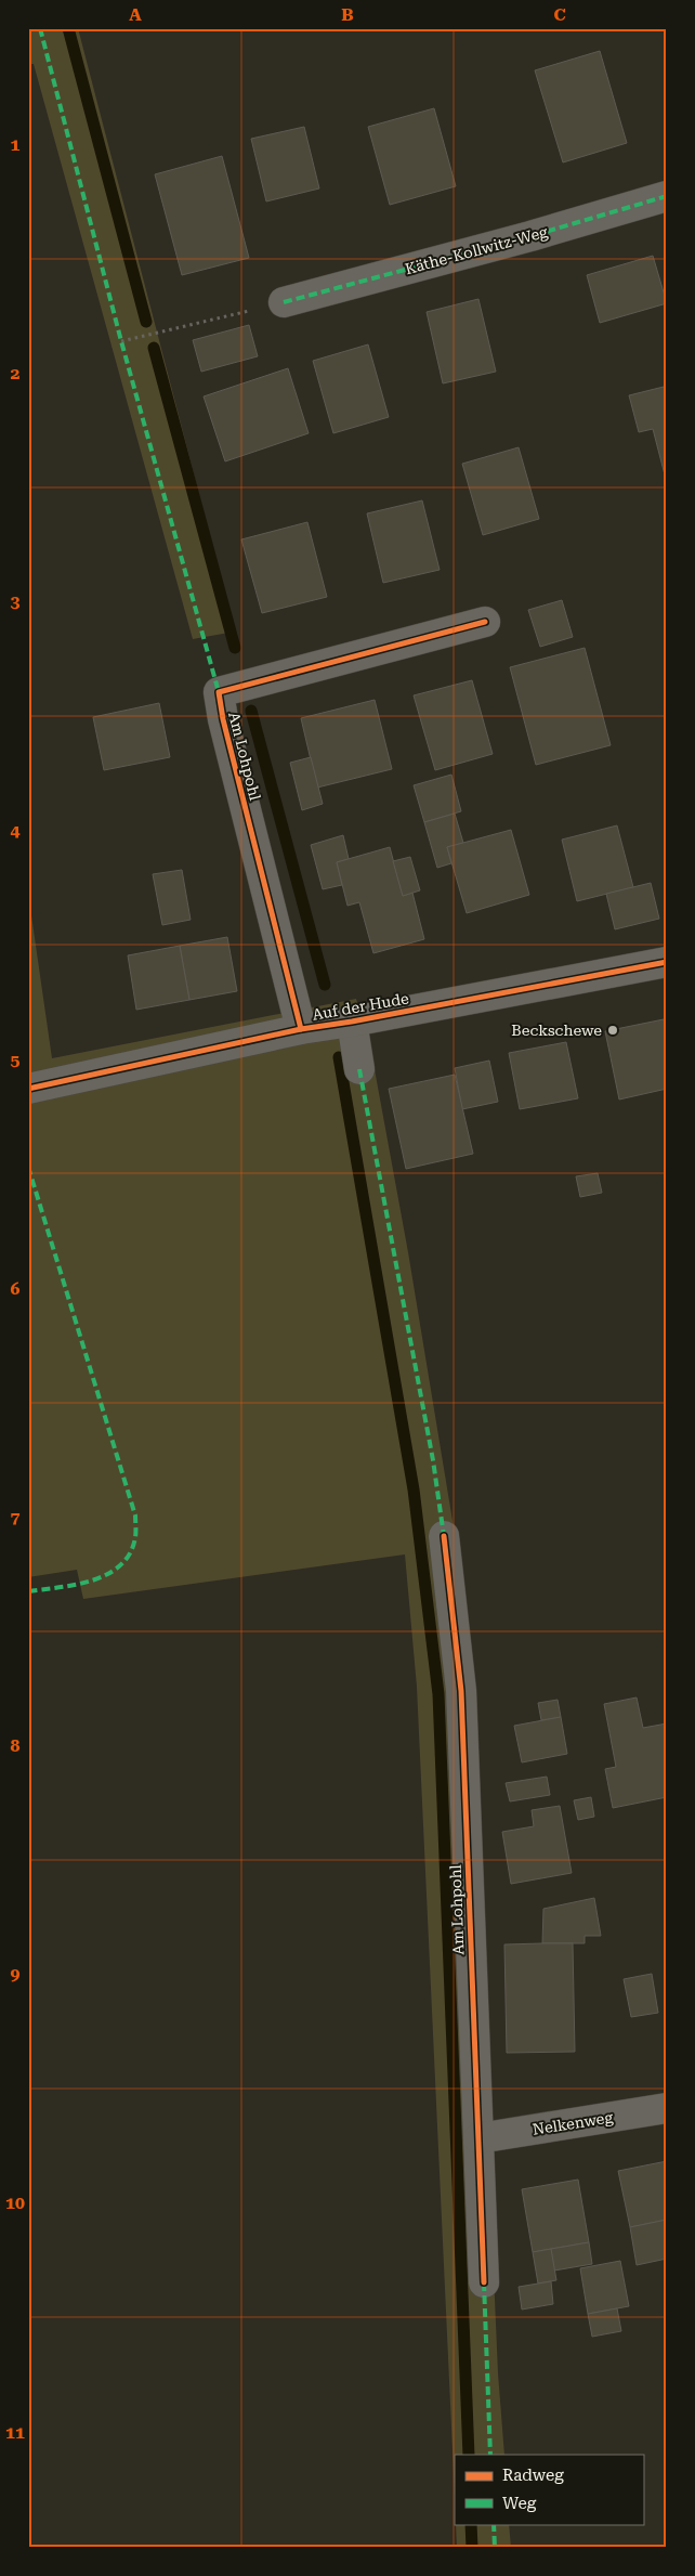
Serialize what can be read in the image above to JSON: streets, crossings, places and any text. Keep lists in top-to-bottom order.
{
  "streets": {
    "street": [
      "Käthe-Kollwitz-Weg",
      "Am Lohpohl",
      "Auf der Hude",
      "Nelkenweg"
    ]
  },
  "crossings": [
    ["Am Lohpohl", "Auf der Hude"],
    ["Am Lohpohl", "Nelkenweg"]
  ],
  "places": ["Beckschewe"],
  "legend": ["Radweg", "Weg"],
  "grid": {
    "columns": ["A", "B", "C"],
    "rows": [
      "1",
      "2",
      "3",
      "4",
      "5",
      "6",
      "7",
      "8",
      "9",
      "10",
      "11"
    ]
  }
}
